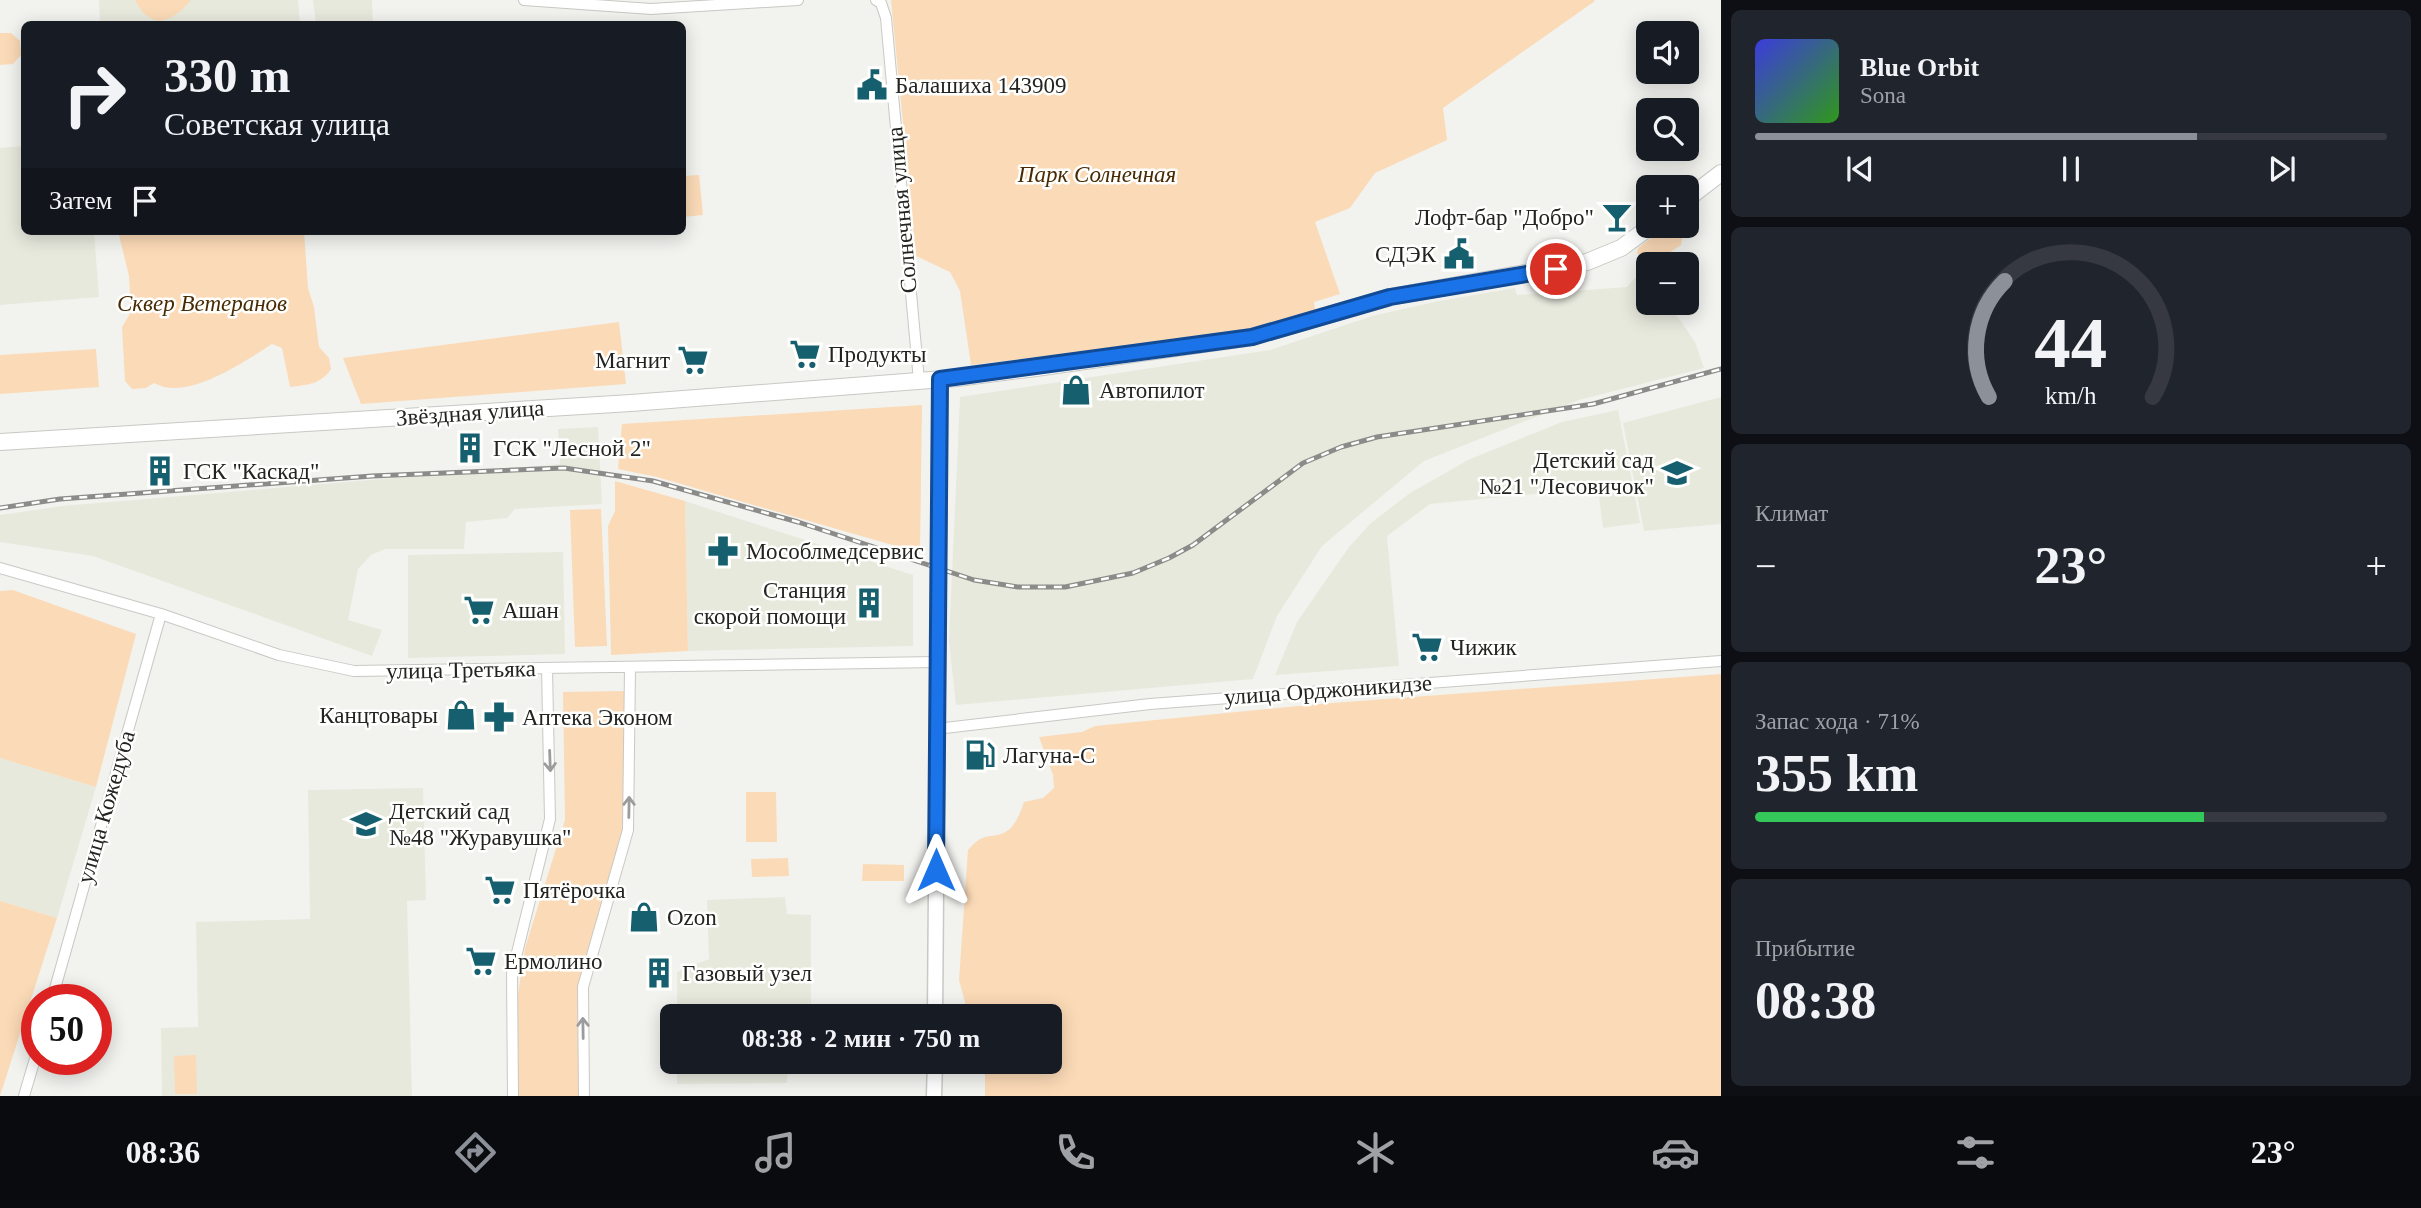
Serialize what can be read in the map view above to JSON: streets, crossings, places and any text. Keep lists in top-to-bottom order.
{
  "streets": {
    "main road": ["Звёздная улица"],
    "street": [
      "Солнечная улица",
      "улица Третьяка",
      "улица Орджоникидзе",
      "улица Кожедуба"
    ]
  },
  "crossings": [
    ["Солнечная улица", "Звёздная улица"],
    ["улица Третьяка", "улица Кожедуба"]
  ],
  "parks": ["Парк Солнечная", "Сквер Ветеранов"],
  "places": {
    "public building": ["Балашиха 143909", "СДЭК"],
    "bar": ["Лофт-бар \"Добро\""],
    "supermarket": [
      "Продукты",
      "Магнит",
      "Ашан",
      "Чижик",
      "Пятёрочка",
      "Ермолино"
    ],
    "shop": ["Автопилот", "Канцтовары", "Ozon"],
    "building": [
      "ГСК \"Лесной 2\"",
      "ГСК \"Каскад\"",
      "Станция скорой помощи",
      "Газовый узел"
    ],
    "school or university": ["Детский сад №21 \"Лесовичок\"", "Детский сад №48 \"Журавушка\""],
    "pharmacy": ["Мособлмедсервис", "Аптека Эконом"],
    "fuel station": ["Лагуна-С"]
  },
  "page": {
    "map_buttons": ["+", "−"],
    "turn": ["330 m", "Советская улица"],
    "song": ["Blue Orbit", "Sona"],
    "then": "Затем",
    "tile": [
      "Климат",
      ["Запас хода · 71%", "355 km"],
      ["Прибытие", "08:38"]
    ],
    "heat": ["−", "23°", "+"],
    "limit": "50",
    "trip": "08:38 · 2 мин · 750 m",
    "tabs": ["08:36", "23°"],
    "gauge": ["44", "km/h"]
  }
}
